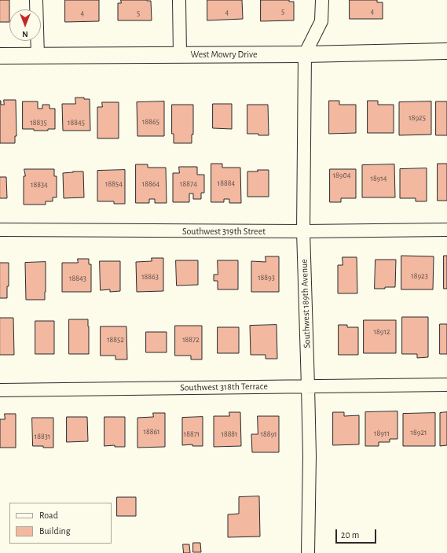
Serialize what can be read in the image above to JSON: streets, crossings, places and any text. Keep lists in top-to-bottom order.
{
  "streets": {
    "street": [
      "West Mowry Drive",
      "Southwest 319th Street",
      "Southwest 189th Avenue",
      "Southwest 318th Terrace"
    ]
  },
  "crossings": [
    ["West Mowry Drive", "Southwest 189th Avenue"],
    ["Southwest 319th Street", "Southwest 189th Avenue"],
    ["Southwest 189th Avenue", "Southwest 318th Terrace"]
  ],
  "house_numbers": [
    "5",
    "4",
    "4",
    "4",
    "5",
    "18925",
    "18865",
    "18835",
    "18845",
    "18904",
    "18914",
    "18884",
    "18854",
    "18864",
    "18874",
    "18834",
    "18923",
    "18863",
    "18893",
    "18843",
    "18912",
    "18852",
    "18872",
    "18861",
    "18921",
    "18911",
    "18871",
    "18881",
    "18891",
    "18831"
  ],
  "legend": ["Road", "Building"],
  "scale_bar": "20 m",
  "north": "bottom"
}
